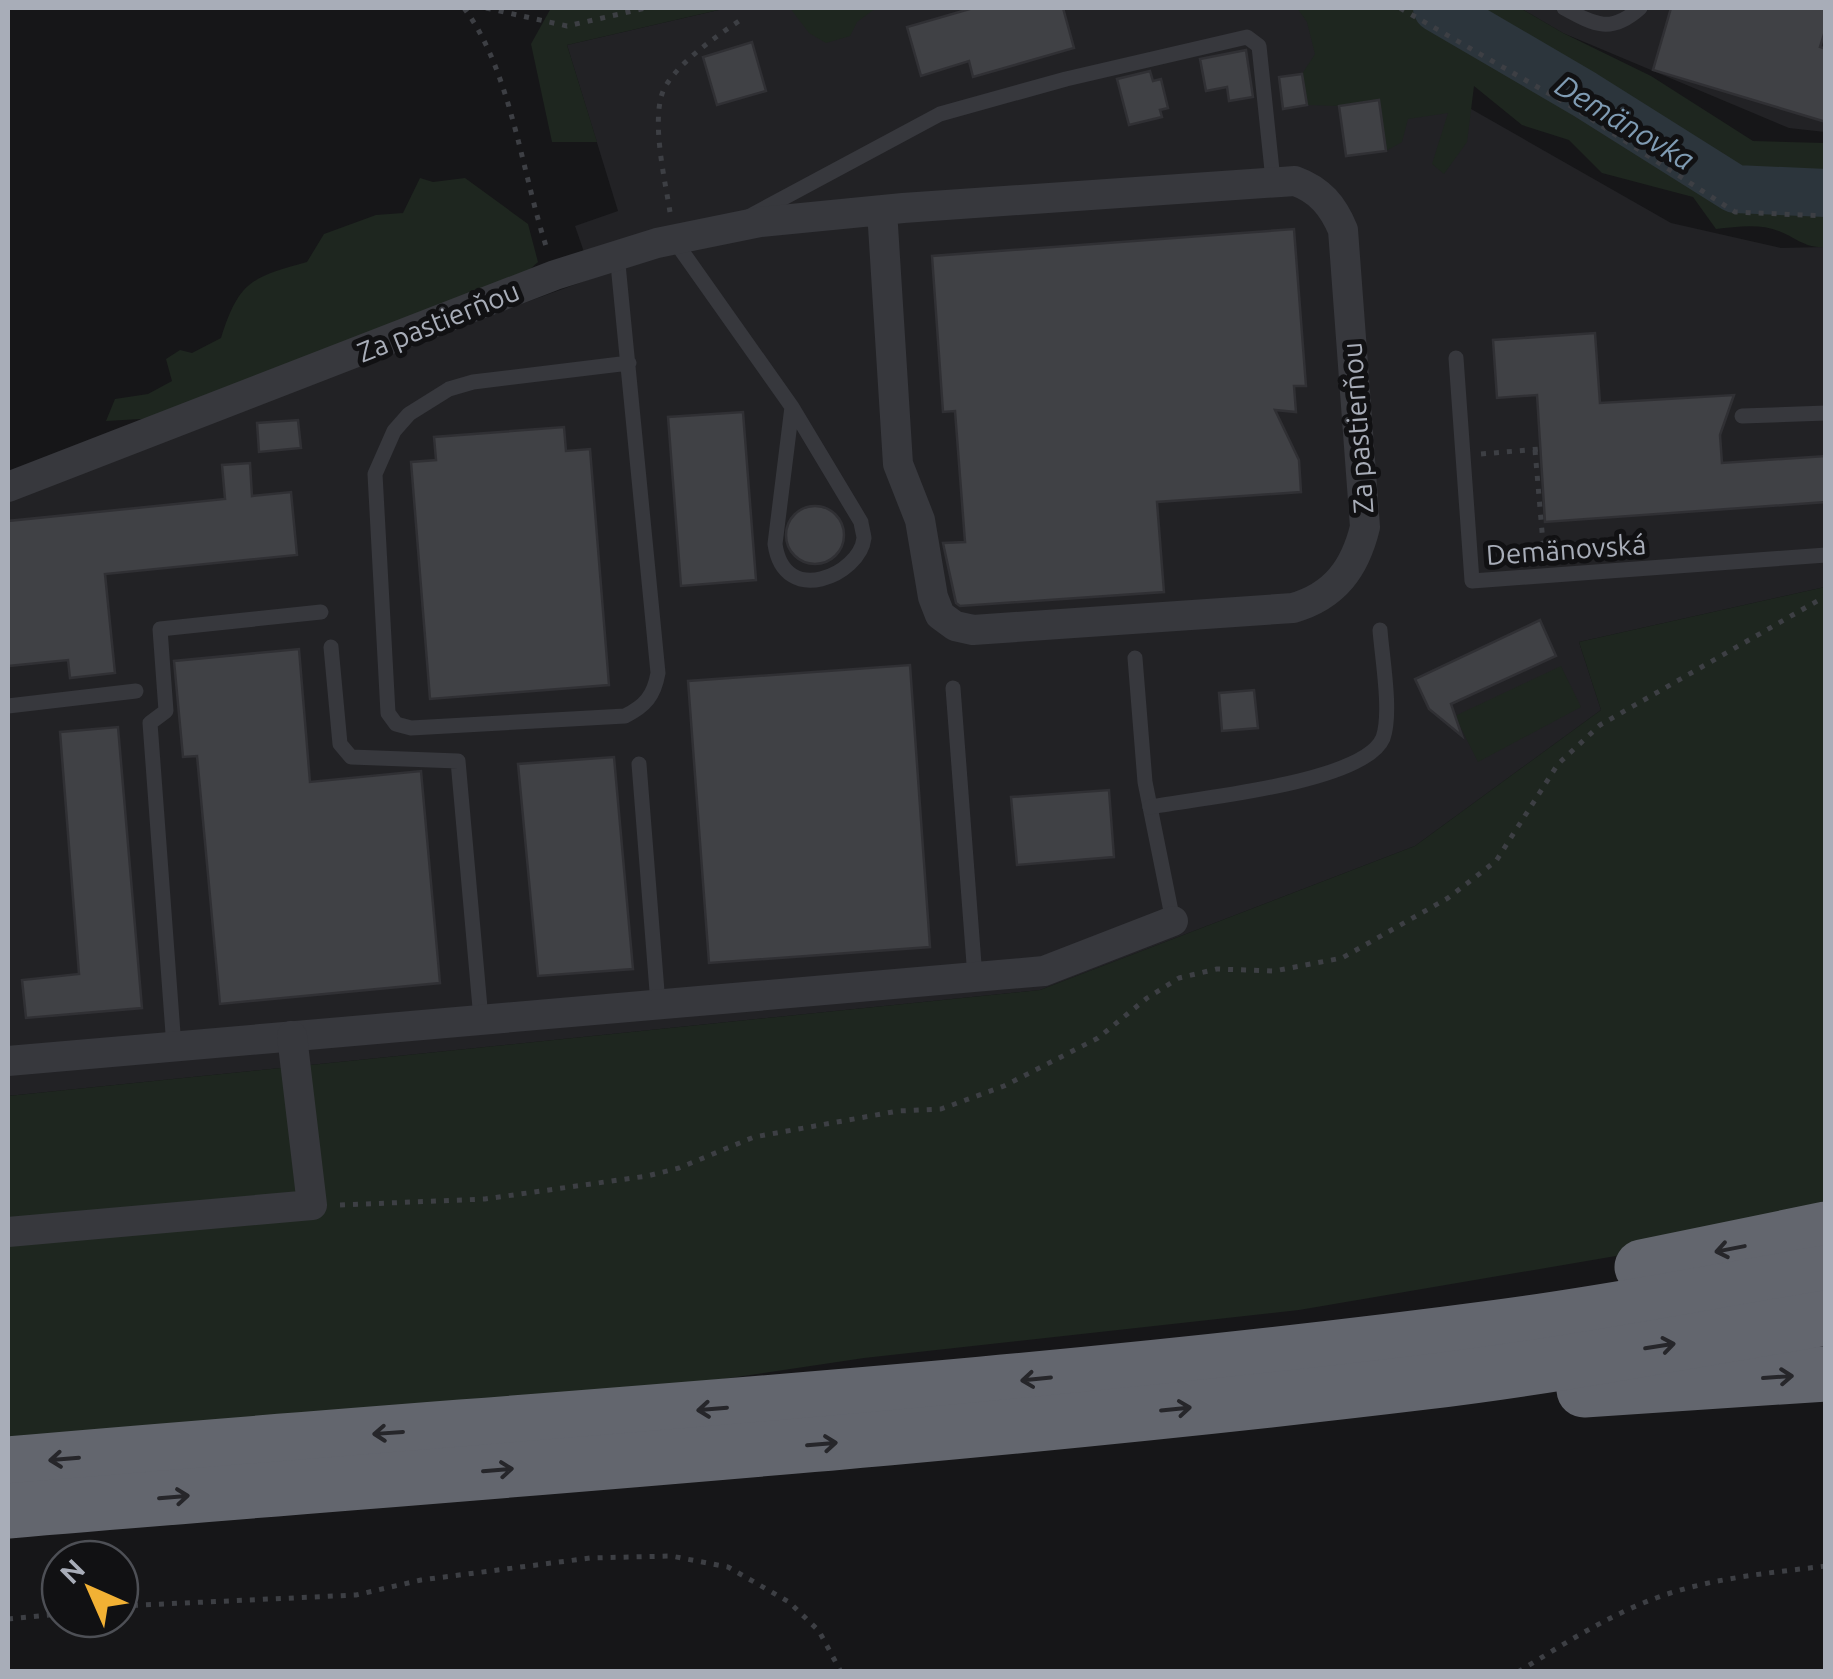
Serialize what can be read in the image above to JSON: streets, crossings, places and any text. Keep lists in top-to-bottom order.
{
  "streets": {
    "street": ["Za pastierňou"],
    "lane": ["Demänovská"]
  },
  "water": ["Demänovka"],
  "north": "top left"
}
